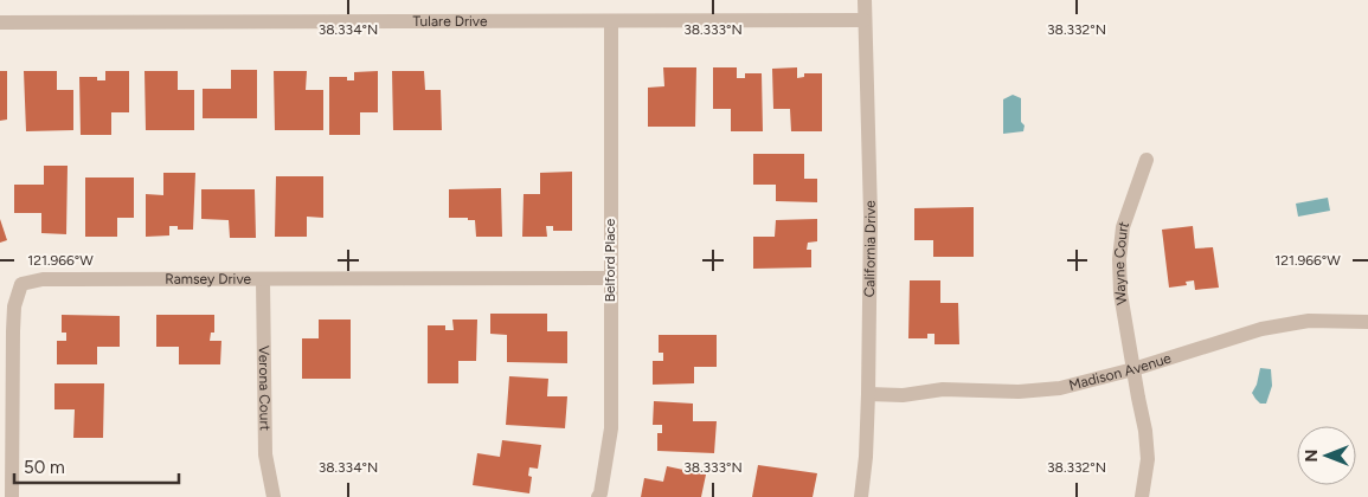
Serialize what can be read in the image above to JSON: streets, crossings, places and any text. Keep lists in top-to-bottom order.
{
  "streets": {
    "street": [
      "Tulare Drive",
      "California Drive",
      "Belford Place",
      "Wayne Court",
      "Ramsey Drive",
      "Madison Avenue",
      "Verona Court"
    ]
  },
  "crossings": [
    ["Tulare Drive", "California Drive"],
    ["Tulare Drive", "Belford Place"],
    ["California Drive", "Madison Avenue"],
    ["Belford Place", "Ramsey Drive"],
    ["Wayne Court", "Madison Avenue"],
    ["Ramsey Drive", "Verona Court"]
  ],
  "scale_bar": "50 m",
  "north": "left",
  "coordinates": [
    "38.334°N",
    "38.333°N",
    "38.332°N",
    "121.966°W"
  ]
}
